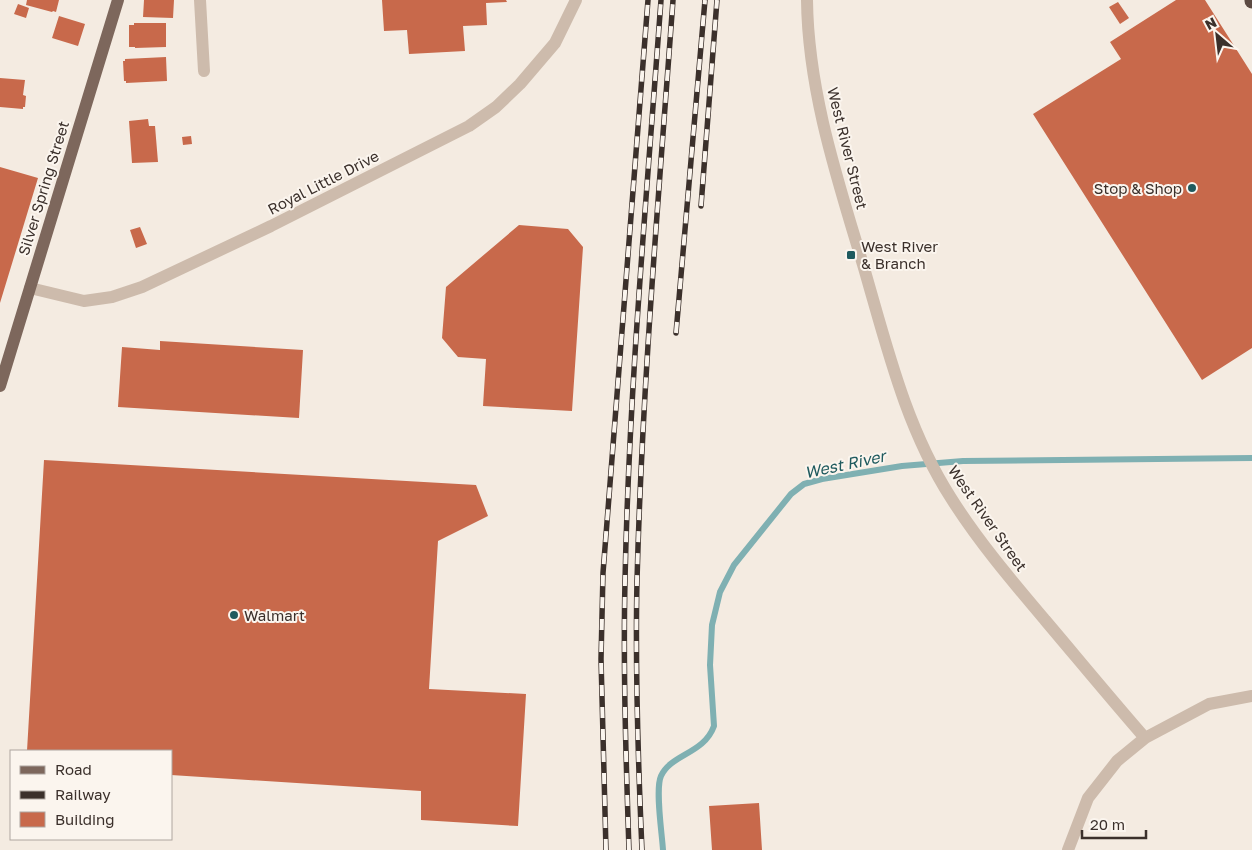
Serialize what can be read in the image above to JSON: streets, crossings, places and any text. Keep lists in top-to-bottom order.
{
  "streets": {
    "main road": ["Silver Spring Street"],
    "street": ["West River Street", "Royal Little Drive"]
  },
  "crossings": [
    ["Royal Little Drive", "Silver Spring Street"]
  ],
  "water": ["West River"],
  "places": {
    "other": ["Stop & Shop", "Walmart"],
    "transit": ["West River & Branch"]
  },
  "legend": ["Road", "Railway", "Building"],
  "scale_bar": "20 m",
  "north": "top left"
}
